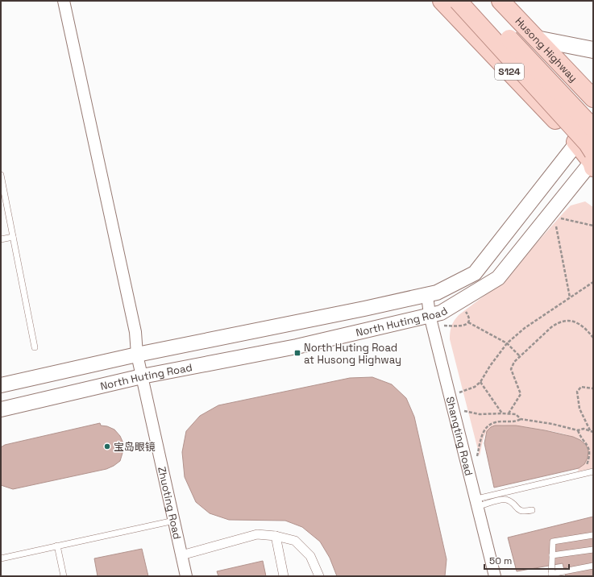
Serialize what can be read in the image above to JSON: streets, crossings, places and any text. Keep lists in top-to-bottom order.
{
  "streets": {
    "main road": ["Husong Highway", "S124"],
    "street": ["North Huting Road", "Shangting Road", "Zhuoting Road"]
  },
  "crossings": [
    ["S124", "North Huting Road"],
    ["North Huting Road", "Shangting Road"],
    ["North Huting Road", "Zhuoting Road"]
  ],
  "places": {
    "transit": ["North Huting Road at Husong Highway"],
    "other": ["宝岛眼镜"]
  },
  "scale_bar": "50 m"
}
